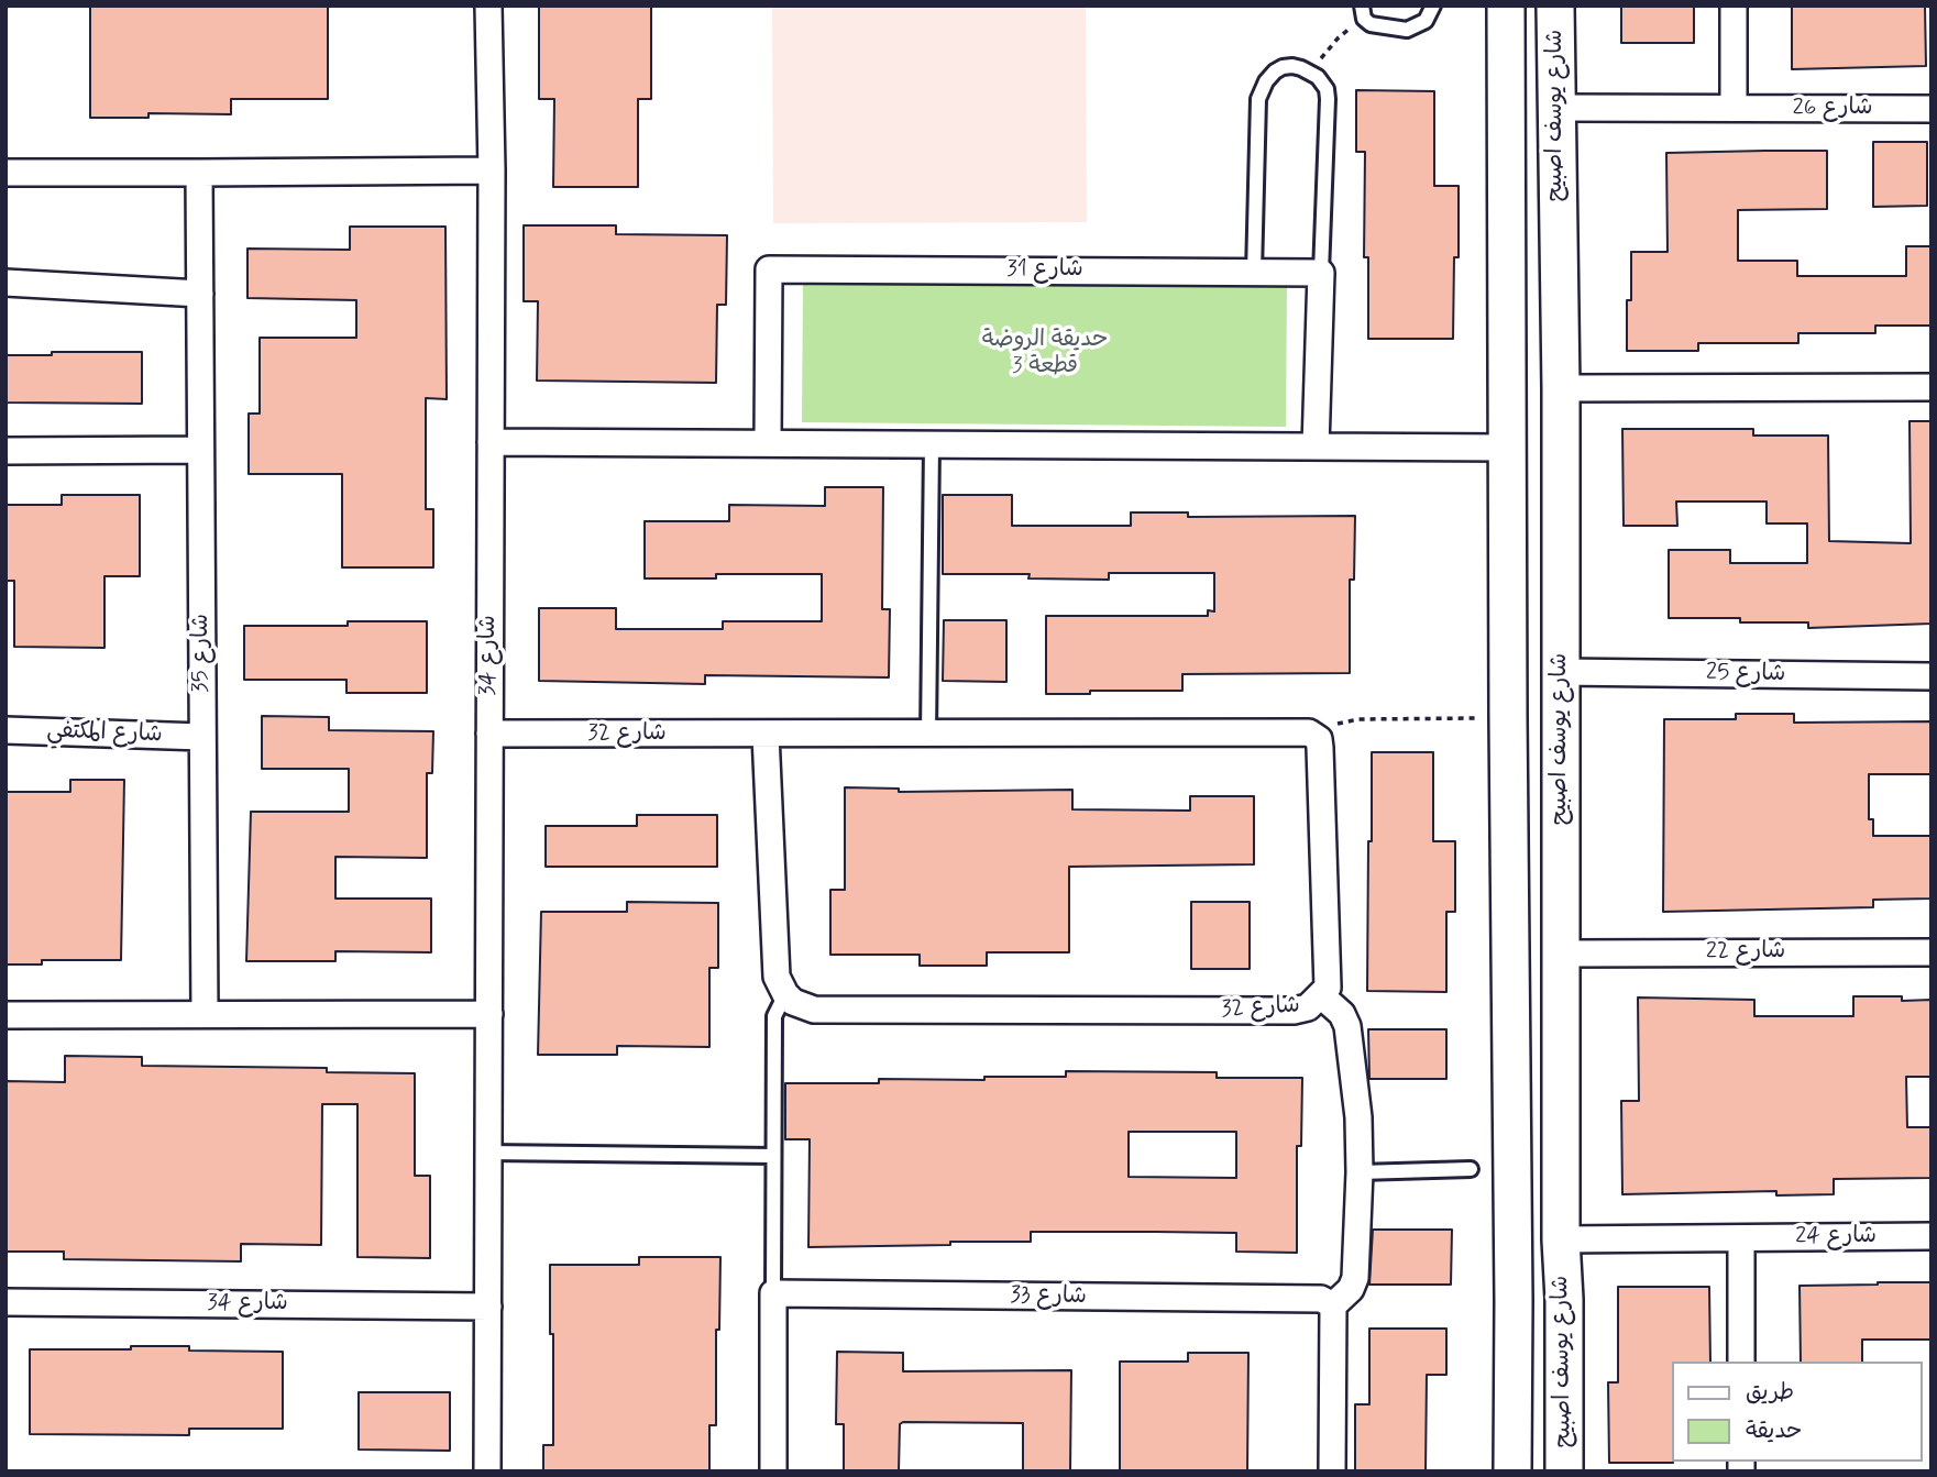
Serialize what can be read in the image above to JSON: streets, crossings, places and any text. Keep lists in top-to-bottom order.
{
  "streets": {
    "street": [
      "شارع 26",
      "شارع يوسف اصبيح",
      "شارع 31",
      "شارع 35",
      "شارع 34",
      "شارع 25",
      "شارع المكتفي",
      "شارع 32",
      "شارع 22",
      "شارع 24",
      "شارع 33"
    ]
  },
  "crossings": [
    ["شارع 26", "شارع يوسف اصبيح"],
    ["شارع يوسف اصبيح", "شارع 25"],
    ["شارع يوسف اصبيح", "شارع 22"],
    ["شارع يوسف اصبيح", "شارع 24"],
    ["شارع 35", "شارع المكتفي"],
    ["شارع 34", "شارع 32"]
  ],
  "parks": ["حديقة الروضة قطعة 3"],
  "legend": ["طريق", "حديقة"]
}
